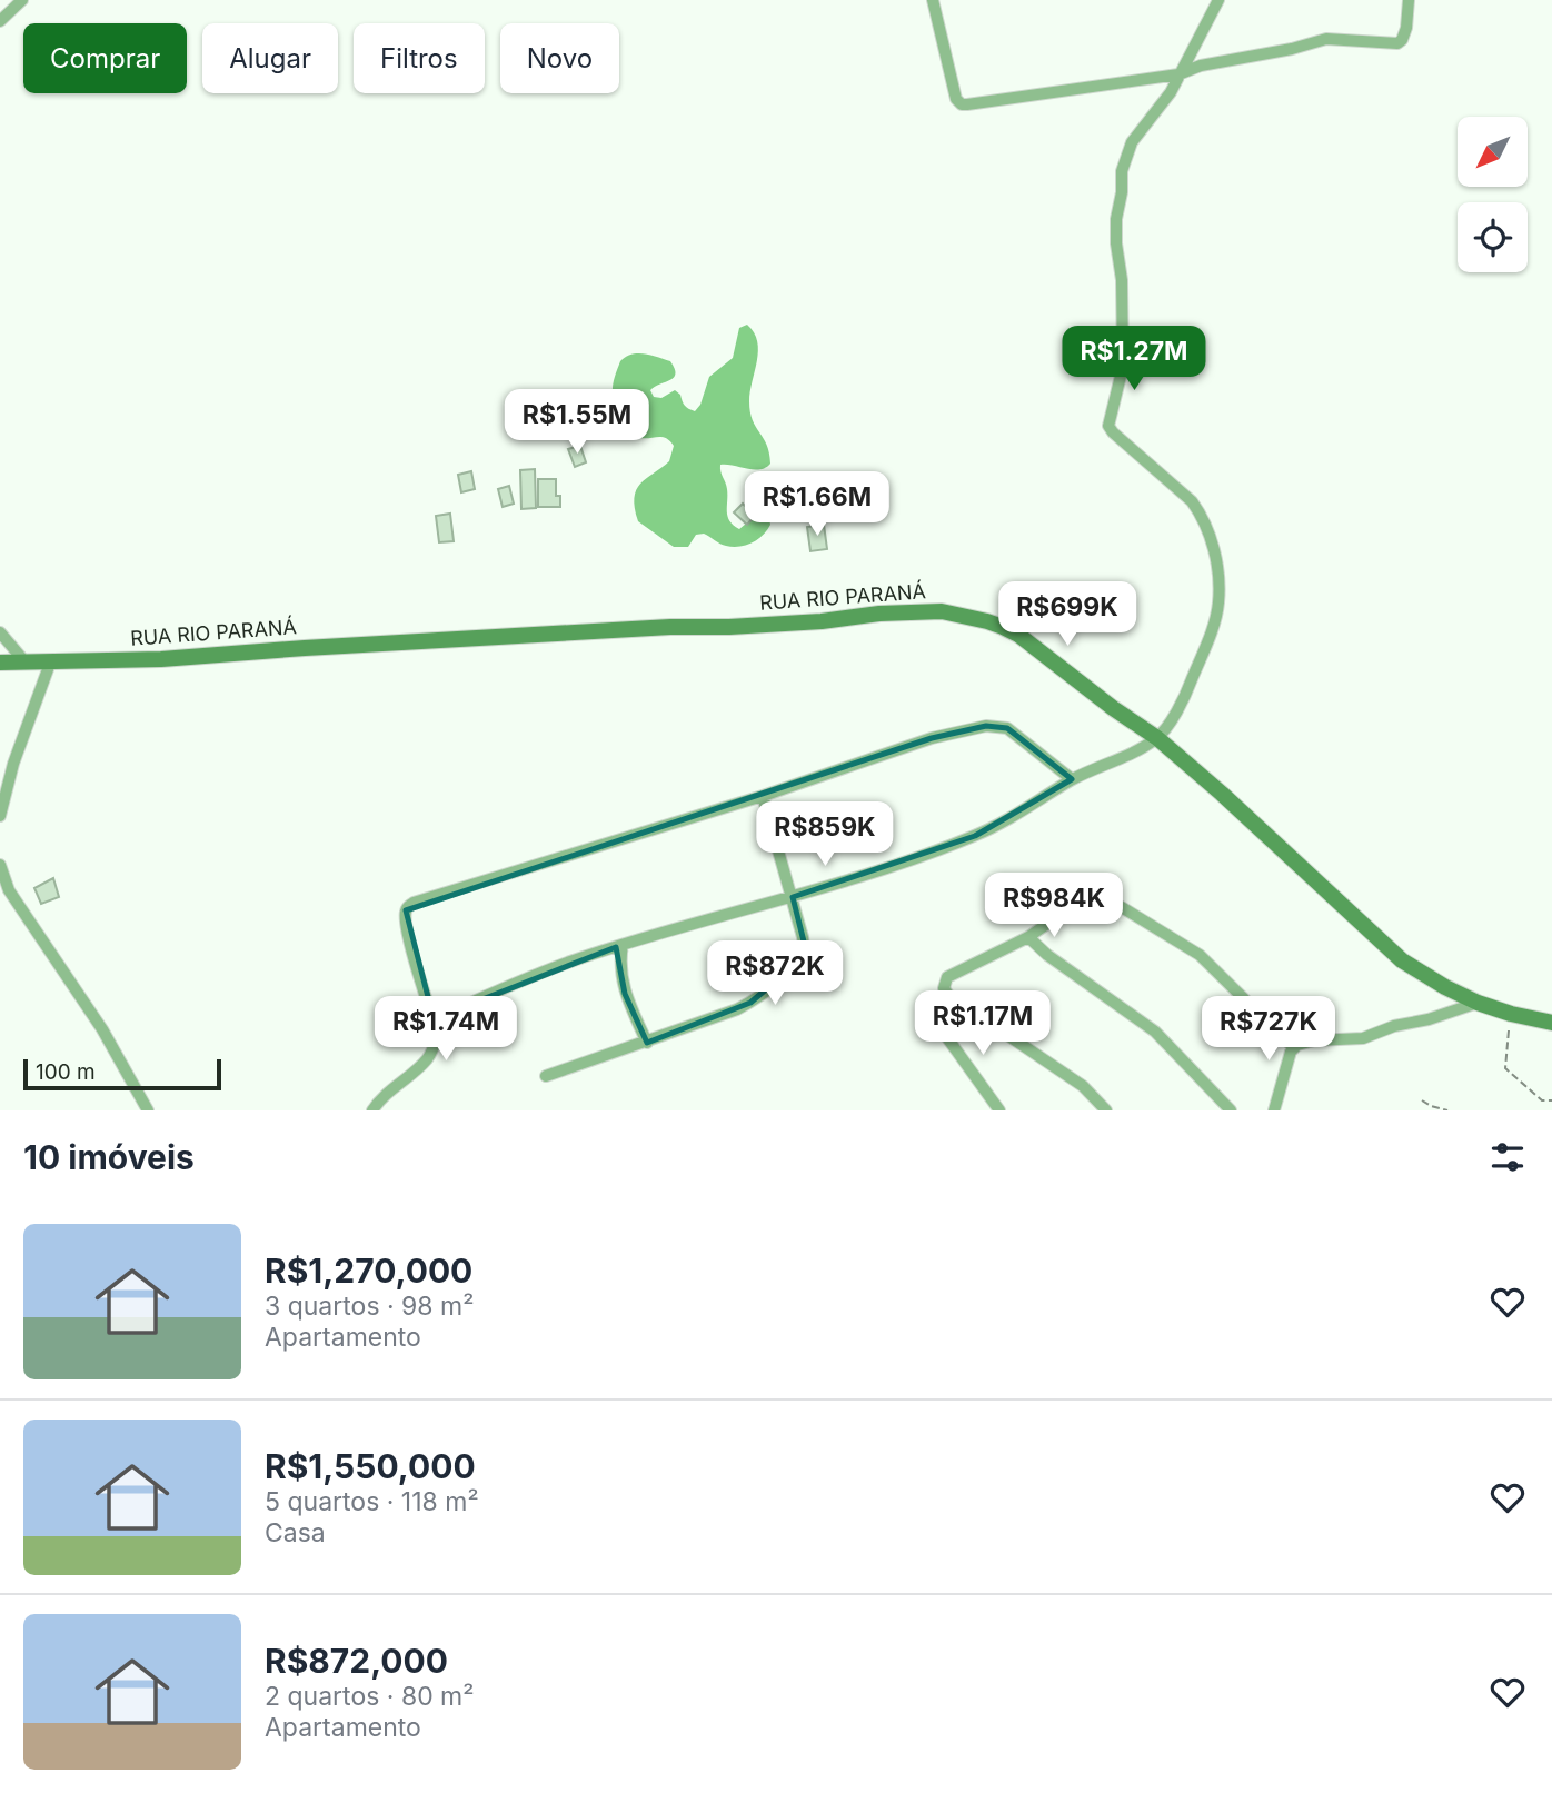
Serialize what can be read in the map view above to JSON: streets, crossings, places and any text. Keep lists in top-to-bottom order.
{
  "streets": {
    "street": ["RUA RIO PARANÁ"]
  },
  "scale_bar": "100 m",
  "north": "bottom left",
  "page": {
    "chip": [
      "Comprar",
      "Alugar",
      "Filtros",
      "Novo"
    ],
    "price": [
      "R$1.27M",
      "R$1.55M",
      "R$1.66M",
      "R$699K",
      "R$859K",
      "R$984K",
      "R$872K",
      "R$1.17M",
      "R$1.74M",
      "R$727K"
    ],
    "scale": "100 m",
    "heading": "10 imóveis",
    "list": [
      {
        "name": "R$1,270,000",
        "note": "3 quartos · 98 m² · Apartamento"
      },
      {
        "name": "R$1,550,000",
        "note": "5 quartos · 118 m² · Casa"
      },
      {
        "name": "R$872,000",
        "note": "2 quartos · 80 m² · Apartamento"
      }
    ]
  }
}
